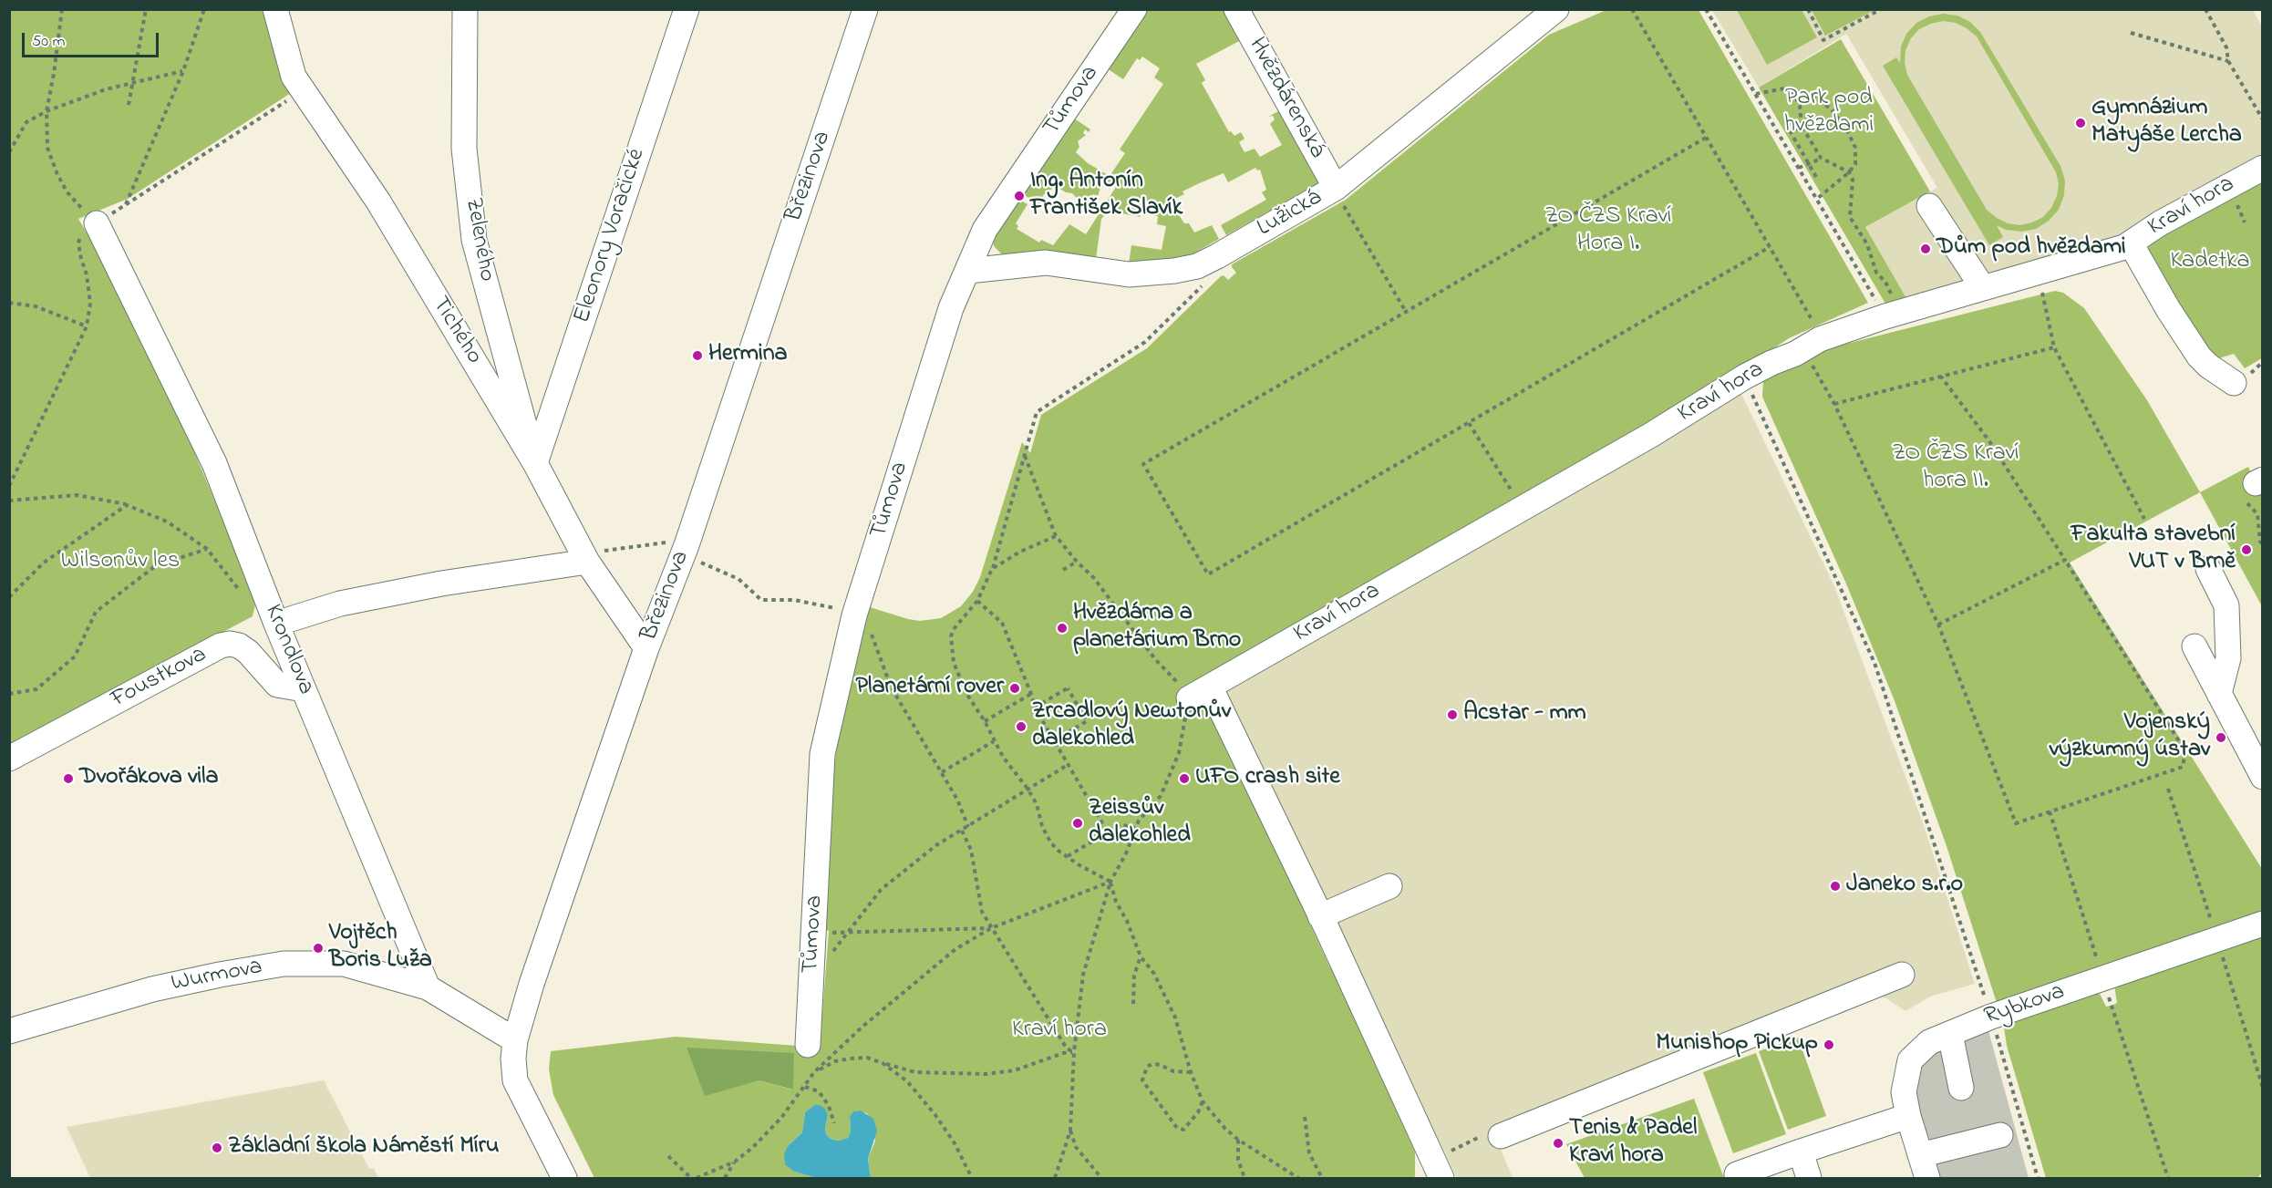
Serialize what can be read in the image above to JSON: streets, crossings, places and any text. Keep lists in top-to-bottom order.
{
  "streets": {
    "street": [
      "Hvězdárenská",
      "Tůmova",
      "Březinova",
      "Kraví hora",
      "Lužická",
      "Eleonory Voračické",
      "Zeleného",
      "Tichého",
      "Krondlova",
      "Foustkova",
      "Wurmova",
      "Rybkova"
    ]
  },
  "crossings": [
    ["Hvězdárenská", "Lužická"],
    ["Tůmova", "Lužická"],
    ["Březinova", "Tichého"],
    ["Eleonory Voračické", "Zeleného"],
    ["Eleonory Voračické", "Tichého"],
    ["Zeleného", "Tichého"],
    ["Krondlova", "Foustkova"],
    ["Krondlova", "Wurmova"]
  ],
  "parks": [
    "Park pod hvězdami",
    "ZO ČZS Kraví Hora I.",
    "Kadetka",
    "ZO ČZS Kraví hora II.",
    "Wilsonův les",
    "Kraví hora"
  ],
  "places": [
    "Gymnázium Matyáše Lercha",
    "Ing. Antonín František Slavík",
    "Dům pod hvězdami",
    "Hermina",
    "Fakulta stavební VUT v Brně",
    "Hvězdárna a planetárium Brno",
    "Planetární rover",
    "Acstar - mm",
    "Zrcadlový Newtonův dalekohled",
    "Vojenský výzkumný ústav",
    "Dvořákova vila",
    "UFO crash site",
    "Zeissův dalekohled",
    "Janeko s.r.o",
    "Vojtěch Boris Luža",
    "Munishop Pickup",
    "Tenis & Padel Kraví hora",
    "Základní škola Náměstí Míru"
  ],
  "scale_bar": "50 m"
}
